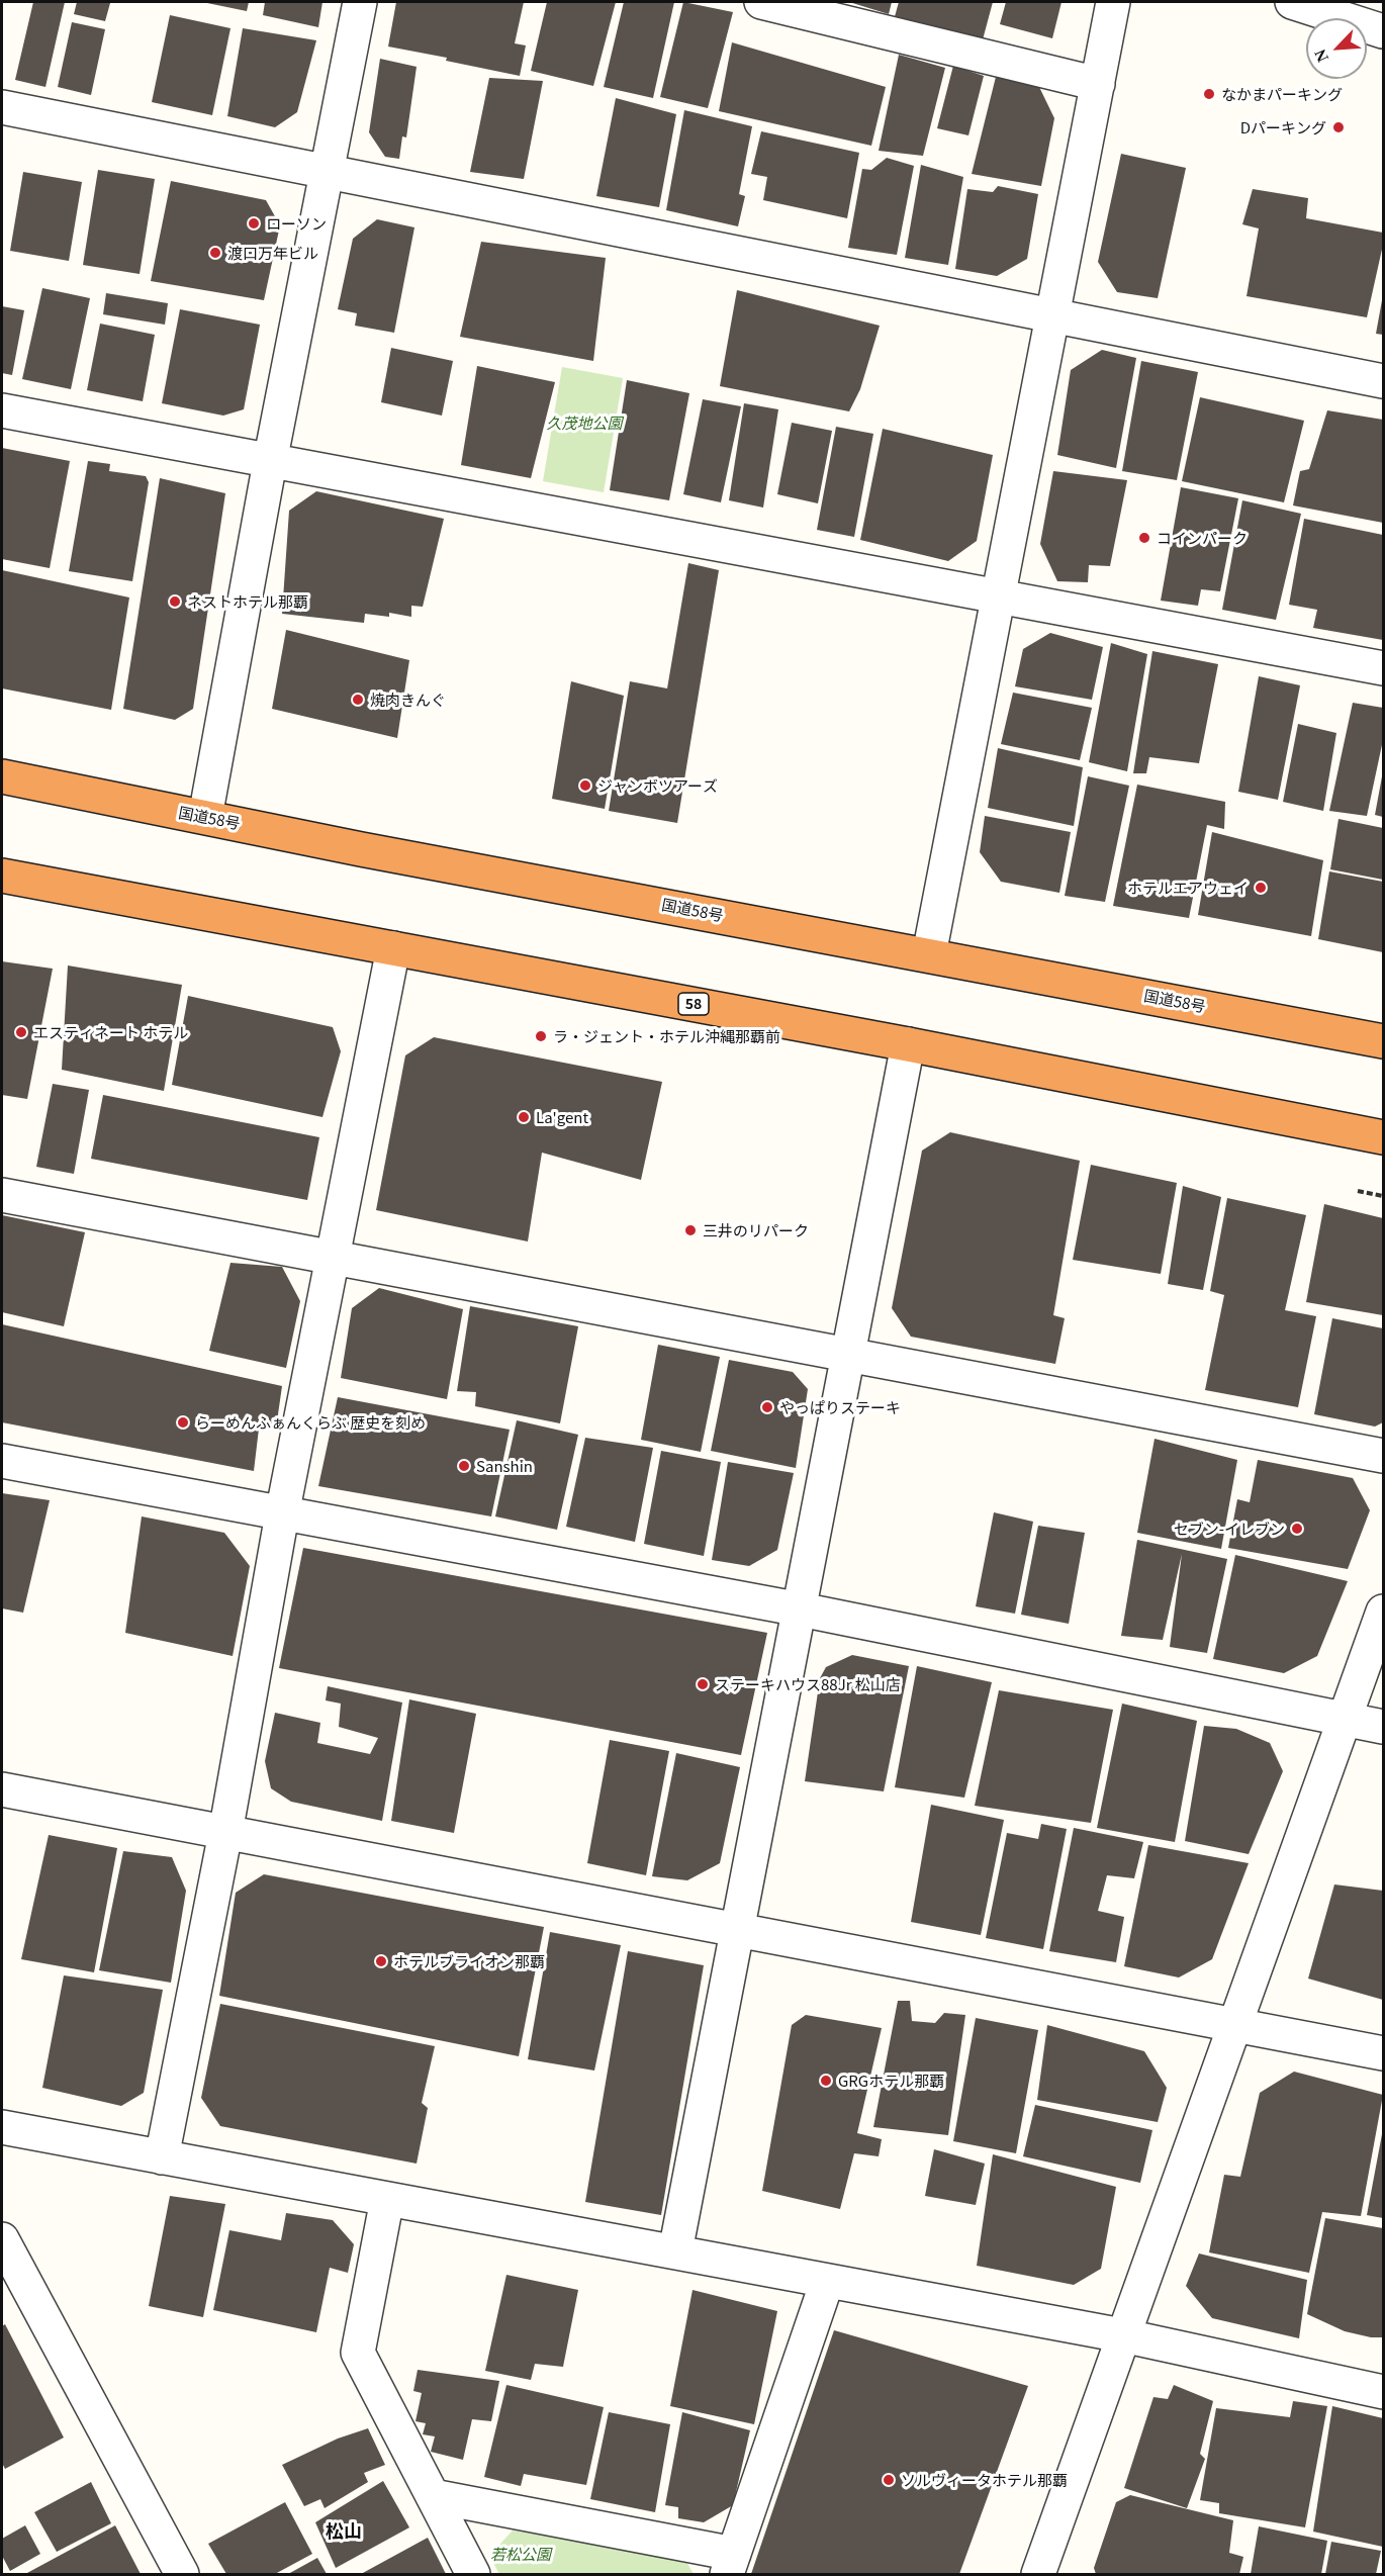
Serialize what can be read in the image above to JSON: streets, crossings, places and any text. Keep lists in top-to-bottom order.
{
  "streets": {
    "highway": ["国道58号", "58"]
  },
  "districts": ["松山"],
  "parks": ["久茂地公園", "若松公園"],
  "places": [
    "なかまパーキング",
    "Dパーキング",
    "ローソン",
    "渡口万年ビル",
    "コインパーク",
    "ネストホテル那覇",
    "焼肉きんぐ",
    "ジャンボツアーズ",
    "ホテルエアウェイ",
    "エスティネート ホテル",
    "ラ・ジェント・ホテル沖縄那覇前",
    "La'gent",
    "三井のリパーク",
    "やっぱりステーキ",
    "らーめんふぁんくらぶ 歴史を刻め",
    "Sanshin",
    "セブン-イレブン",
    "ステーキハウス88Jr 松山店",
    "ホテルブライオン那覇",
    "GRGホテル那覇",
    "ソルヴィータホテル那覇"
  ],
  "north": "bottom left"
}
